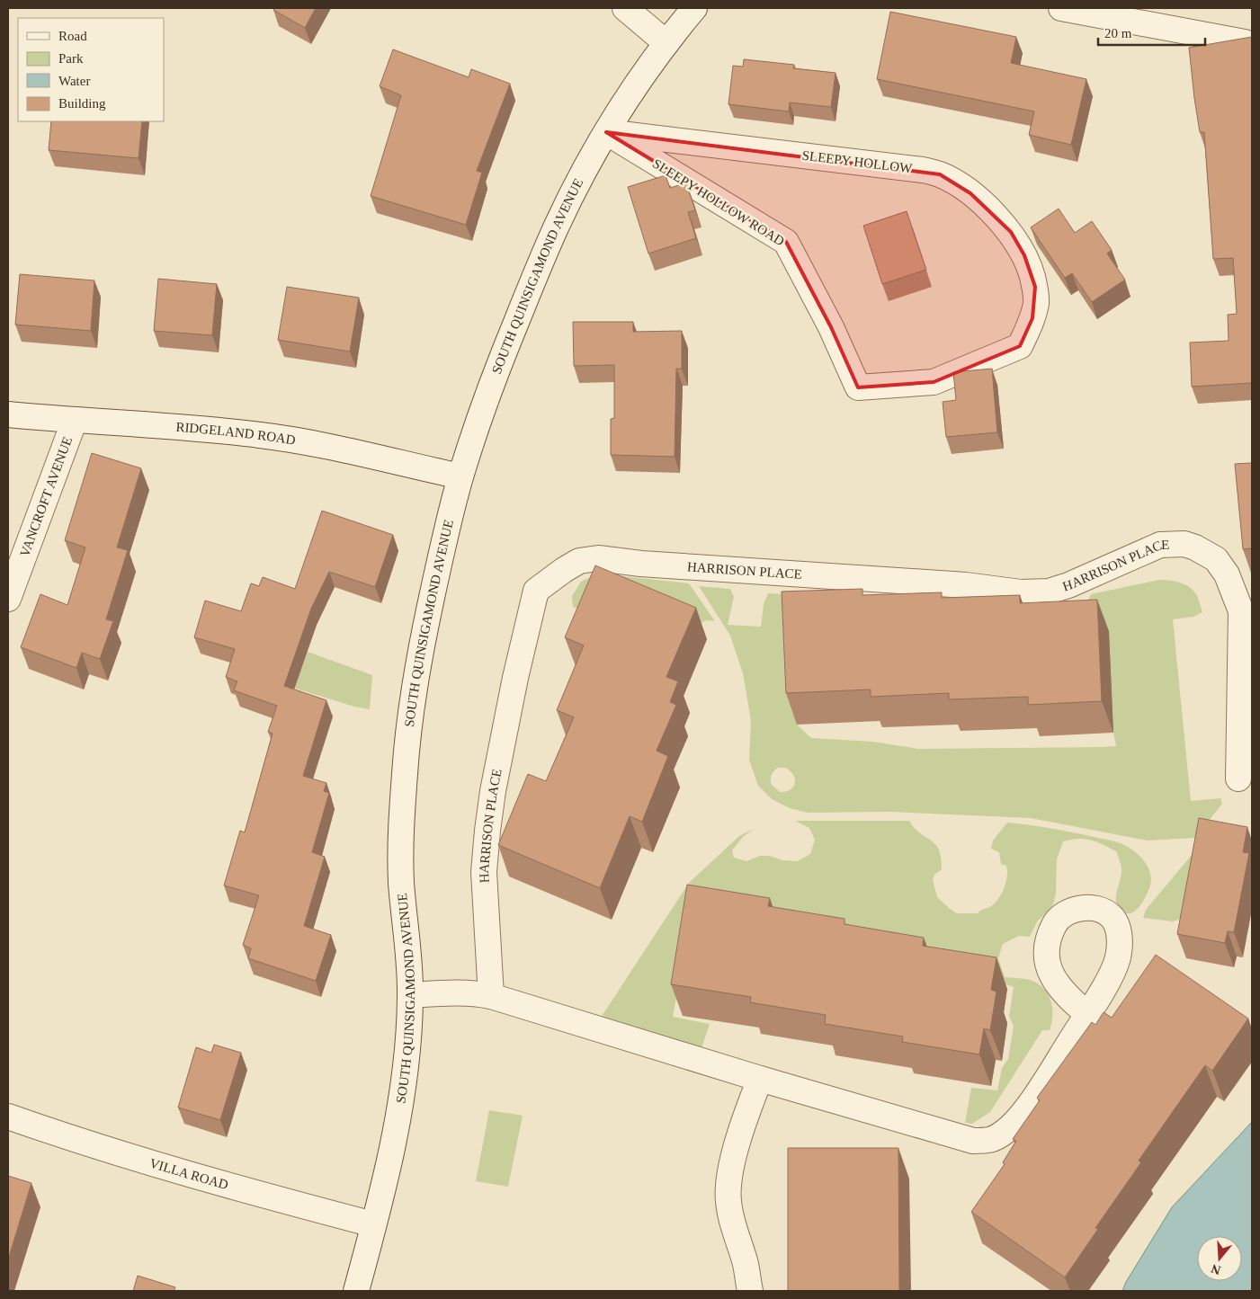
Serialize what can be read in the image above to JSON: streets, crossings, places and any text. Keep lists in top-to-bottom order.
{
  "streets": {
    "street": [
      "SLEEPY HOLLOW",
      "SLEEPY HOLLOW ROAD",
      "SOUTH QUINSIGAMOND AVENUE",
      "RIDGELAND ROAD",
      "VANCROFT AVENUE",
      "HARRISON PLACE",
      "VILLA ROAD"
    ]
  },
  "crossings": [
    ["SLEEPY HOLLOW", "SLEEPY HOLLOW ROAD"],
    ["SLEEPY HOLLOW", "SOUTH QUINSIGAMOND AVENUE"],
    ["SLEEPY HOLLOW ROAD", "SOUTH QUINSIGAMOND AVENUE"],
    ["SOUTH QUINSIGAMOND AVENUE", "RIDGELAND ROAD"],
    ["SOUTH QUINSIGAMOND AVENUE", "VILLA ROAD"],
    ["RIDGELAND ROAD", "VANCROFT AVENUE"]
  ],
  "legend": [
    "Road",
    "Park",
    "Water",
    "Building"
  ],
  "scale_bar": "20 m",
  "north": "bottom"
}
